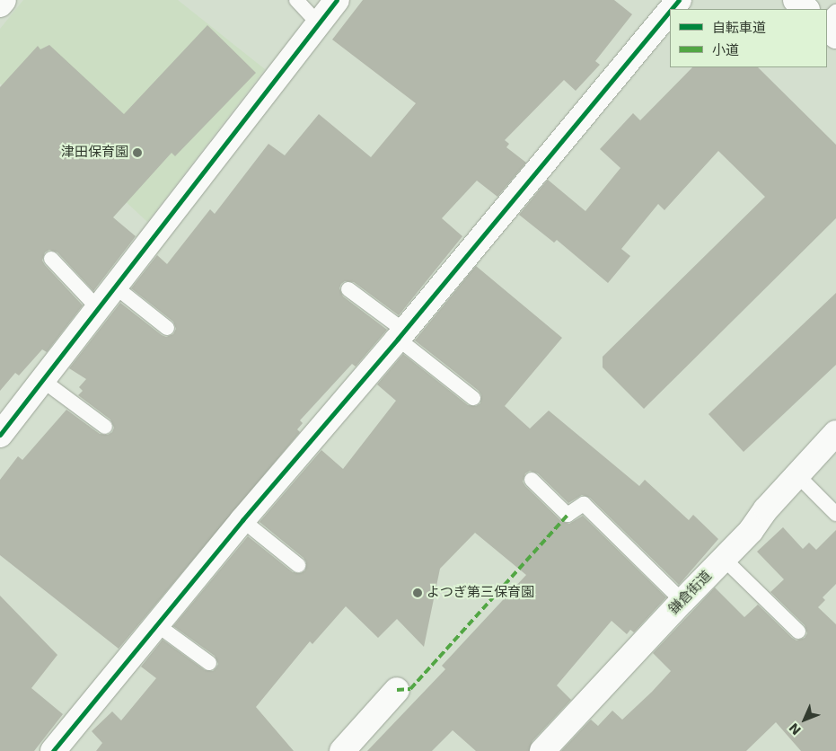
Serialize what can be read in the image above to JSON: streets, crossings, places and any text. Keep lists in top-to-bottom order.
{
  "streets": {
    "street": ["鎌倉街道"]
  },
  "places": ["津田保育園", "よつぎ第三保育園"],
  "legend": ["自転車道", "小道"],
  "north": "bottom left"
}
